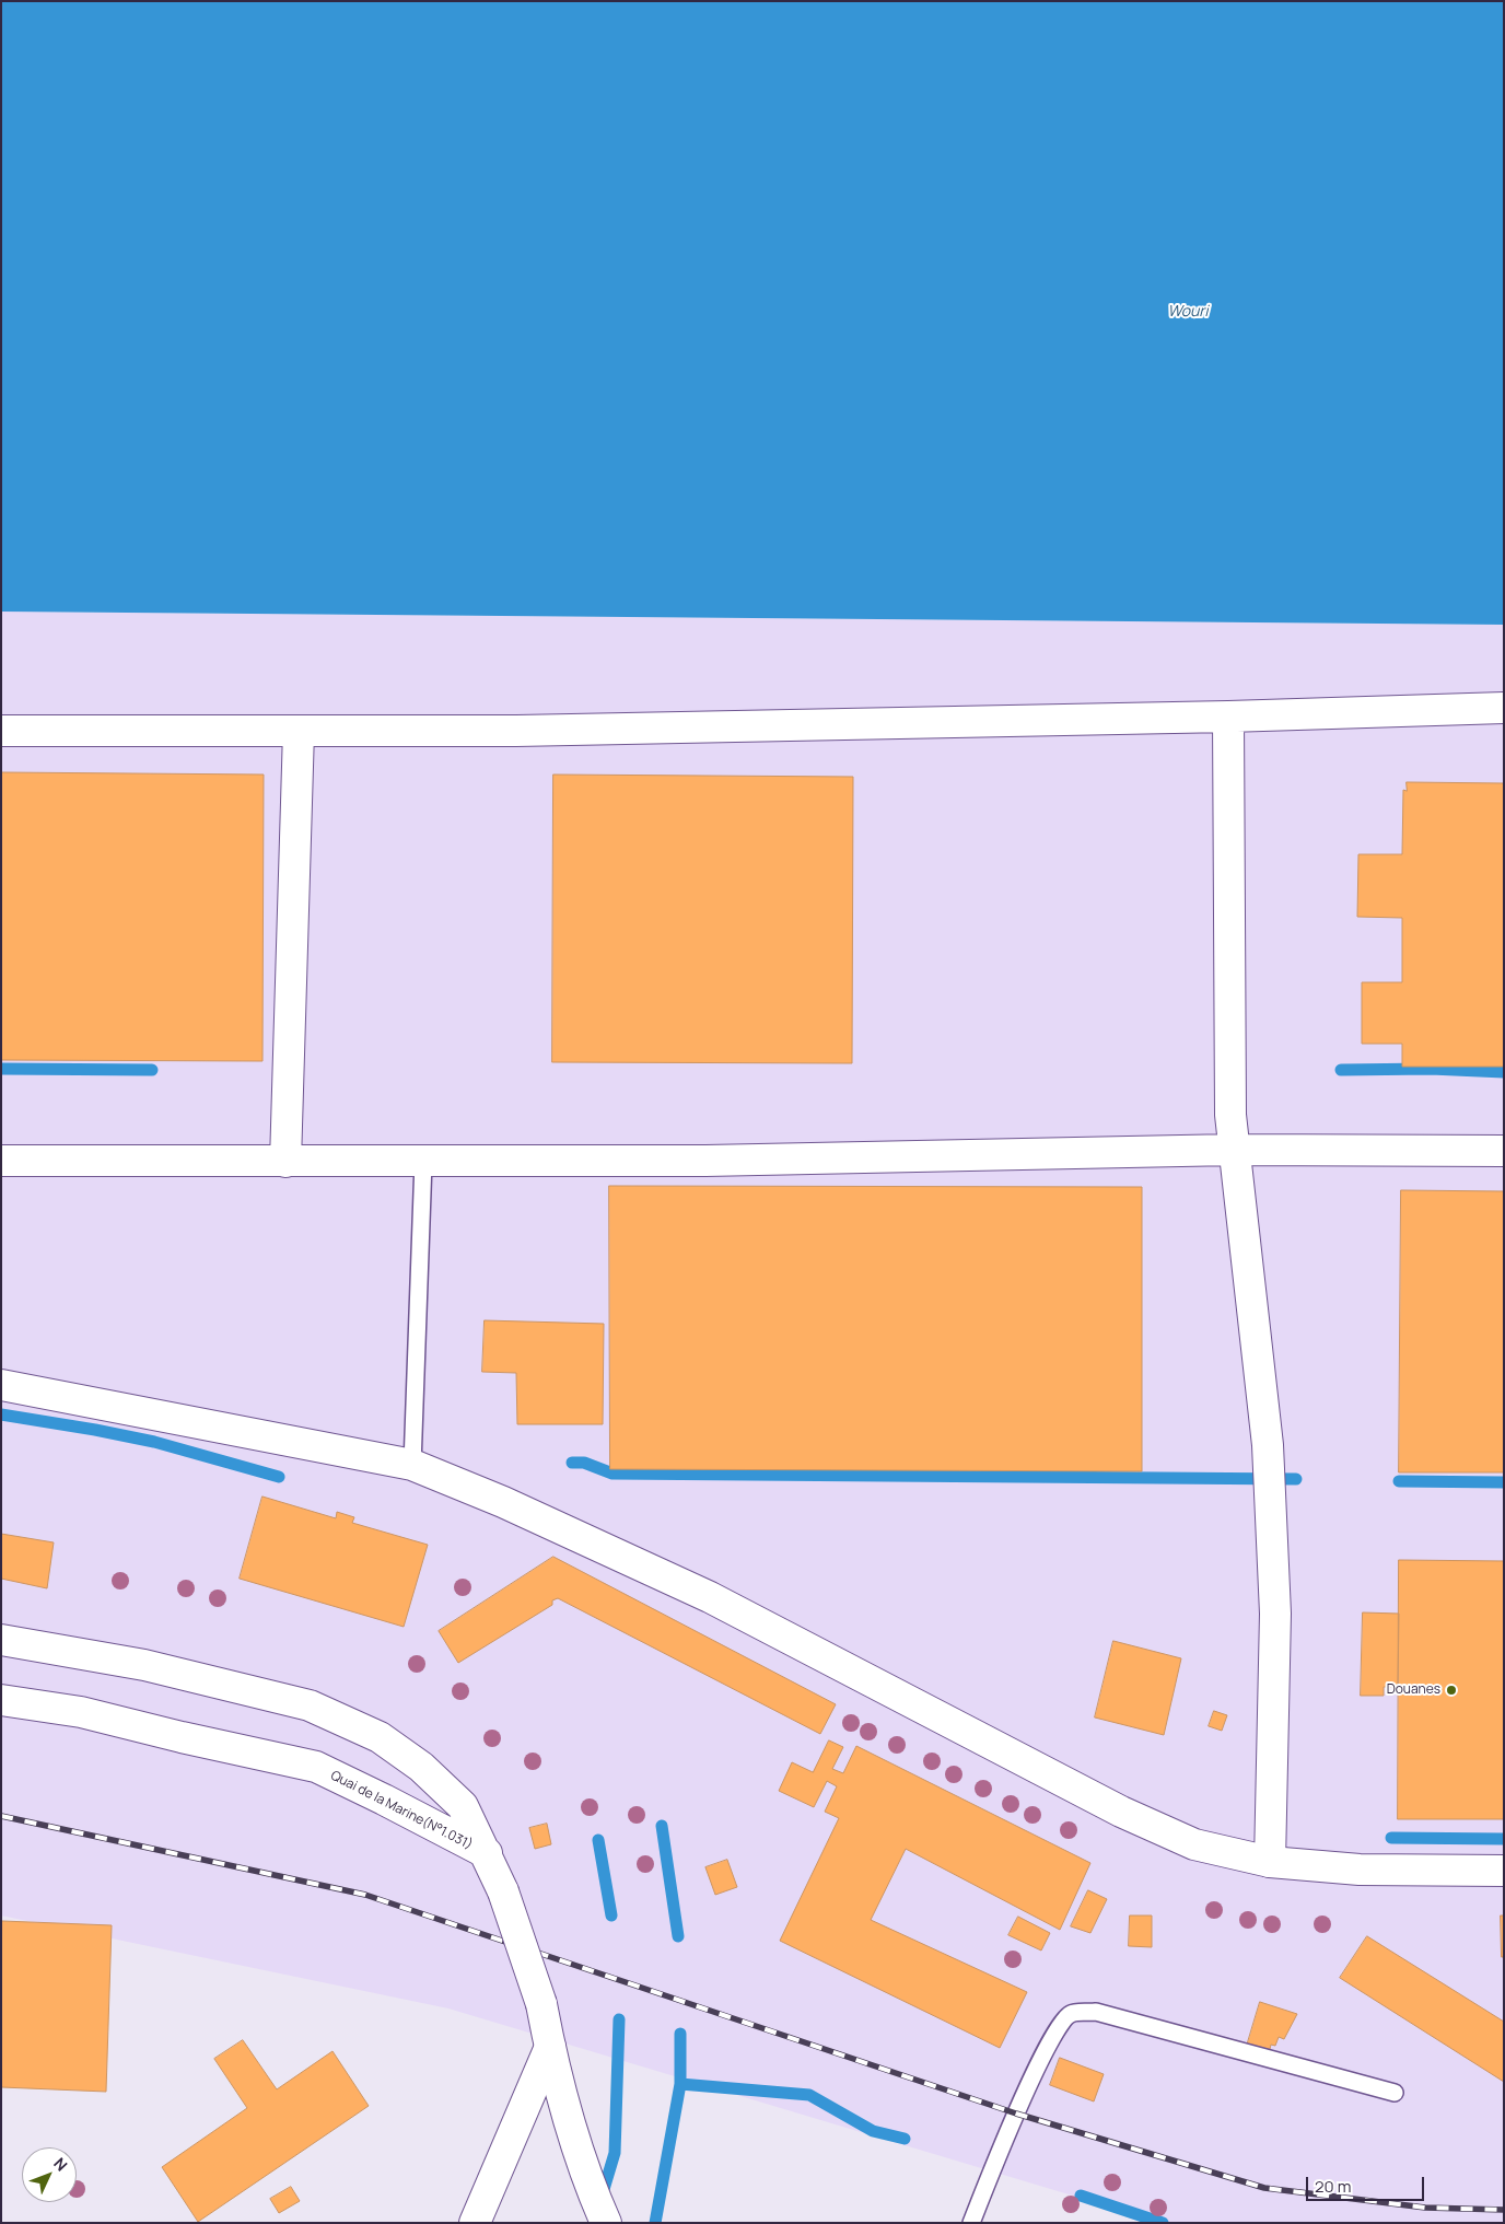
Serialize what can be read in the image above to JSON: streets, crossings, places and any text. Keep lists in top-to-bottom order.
{
  "streets": {
    "street": ["Quai de la Marine(N°1.031)"]
  },
  "water": ["Wouri"],
  "places": ["Douanes"],
  "scale_bar": "20 m",
  "north": "top right"
}
